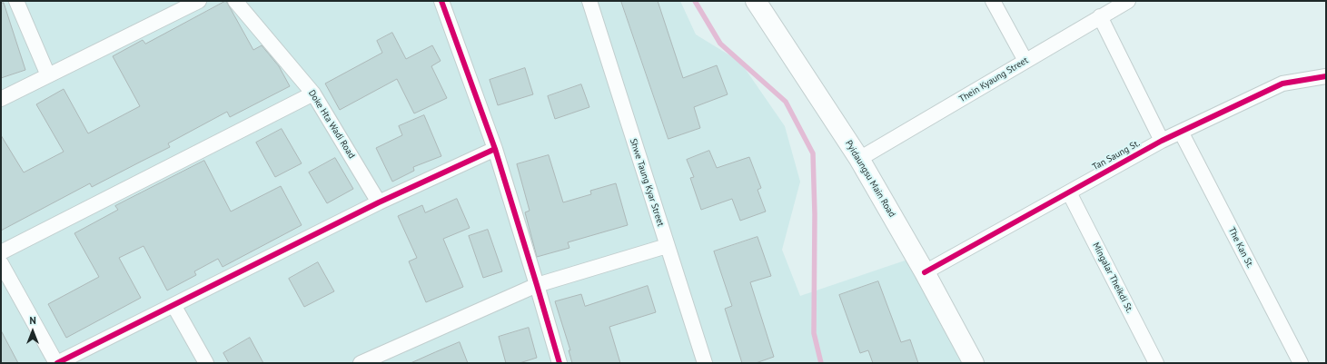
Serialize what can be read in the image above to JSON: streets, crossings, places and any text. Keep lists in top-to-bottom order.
{
  "streets": {
    "main road": ["Pyidaungsu Main Road"],
    "street": [
      "Thein Kyaung Street",
      "Doke Hta Wadi Road",
      "Tan Saung St.",
      "Shwe Taung Kyar Street",
      "The Kan St.",
      "Mingalar Theikdi St."
    ]
  },
  "crossings": [
    ["Thein Kyaung Street", "Pyidaungsu Main Road"],
    ["Tan Saung St.", "Pyidaungsu Main Road"],
    ["Tan Saung St.", "The Kan St."],
    ["Tan Saung St.", "Mingalar Theikdi St."]
  ],
  "north": "top"
}
